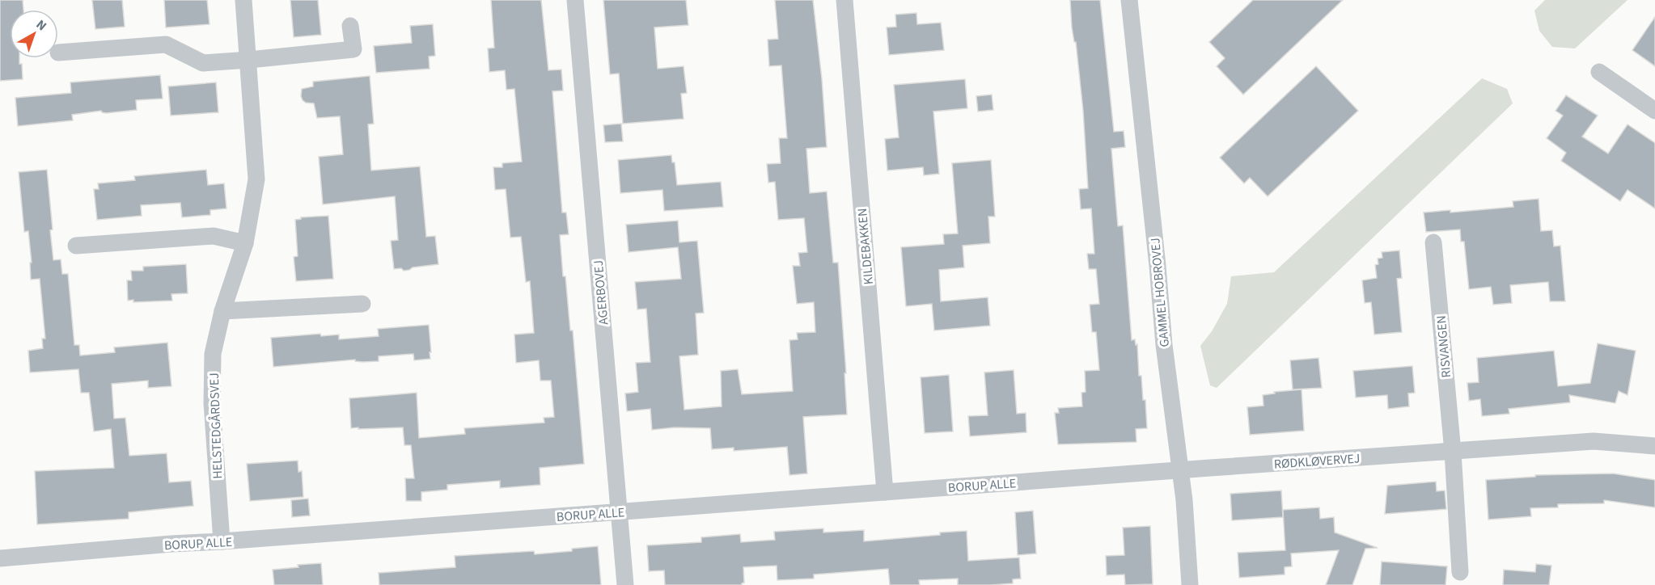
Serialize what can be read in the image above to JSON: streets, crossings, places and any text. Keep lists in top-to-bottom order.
{
  "streets": {
    "street": [
      "KILDEBAKKEN",
      "AGERBOVEJ",
      "GAMMEL HOBROVEJ",
      "RISVANGEN",
      "HELSTEDGÅRDSVEJ",
      "RØDKLØVERVEJ",
      "BORUP ALLE"
    ]
  },
  "crossings": [
    ["KILDEBAKKEN", "BORUP ALLE"],
    ["AGERBOVEJ", "BORUP ALLE"],
    ["GAMMEL HOBROVEJ", "RØDKLØVERVEJ"],
    ["GAMMEL HOBROVEJ", "BORUP ALLE"],
    ["RISVANGEN", "RØDKLØVERVEJ"],
    ["HELSTEDGÅRDSVEJ", "BORUP ALLE"],
    ["RØDKLØVERVEJ", "BORUP ALLE"]
  ],
  "north": "top right"
}
